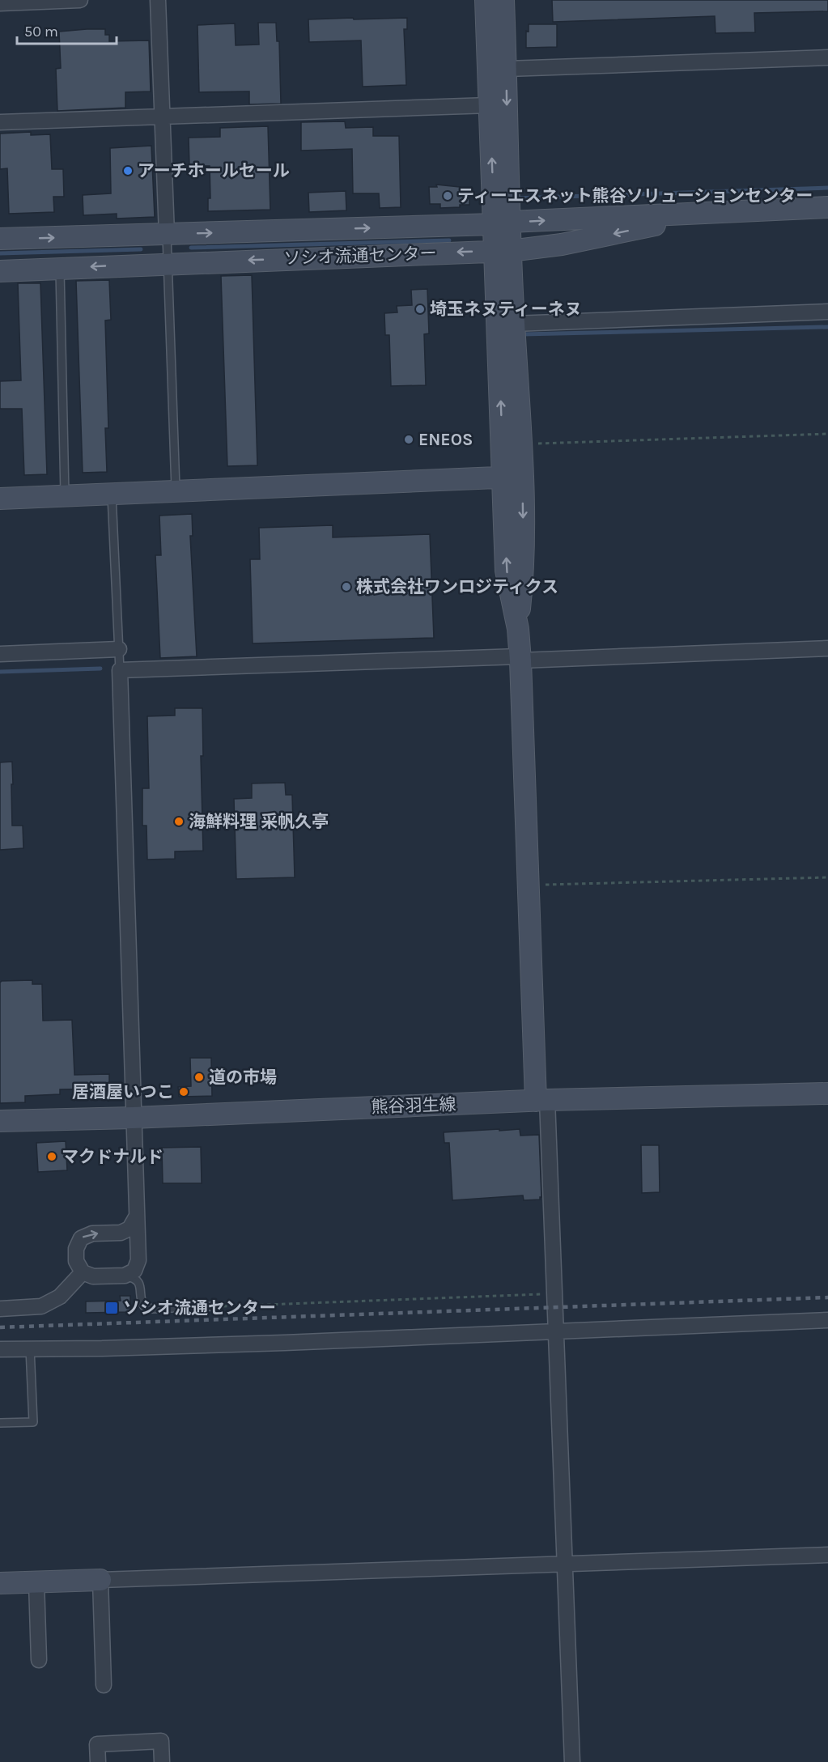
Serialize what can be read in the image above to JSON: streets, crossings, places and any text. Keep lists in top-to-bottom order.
{
  "streets": {
    "street": ["ソシオ流通センター", "熊谷羽生線"]
  },
  "places": {
    "other": [
      "アーチホールセール",
      "ティーエスネット熊谷ソリューションセンター",
      "埼玉ネヌティーネヌ",
      "ENEOS",
      "株式会社ワンロジティクス",
      "海鮮料理 采帆久亭",
      "道の市場",
      "居酒屋いつこ",
      "マクドナルド"
    ],
    "transit": ["ソシオ流通センター"]
  },
  "scale_bar": "50 m"
}
